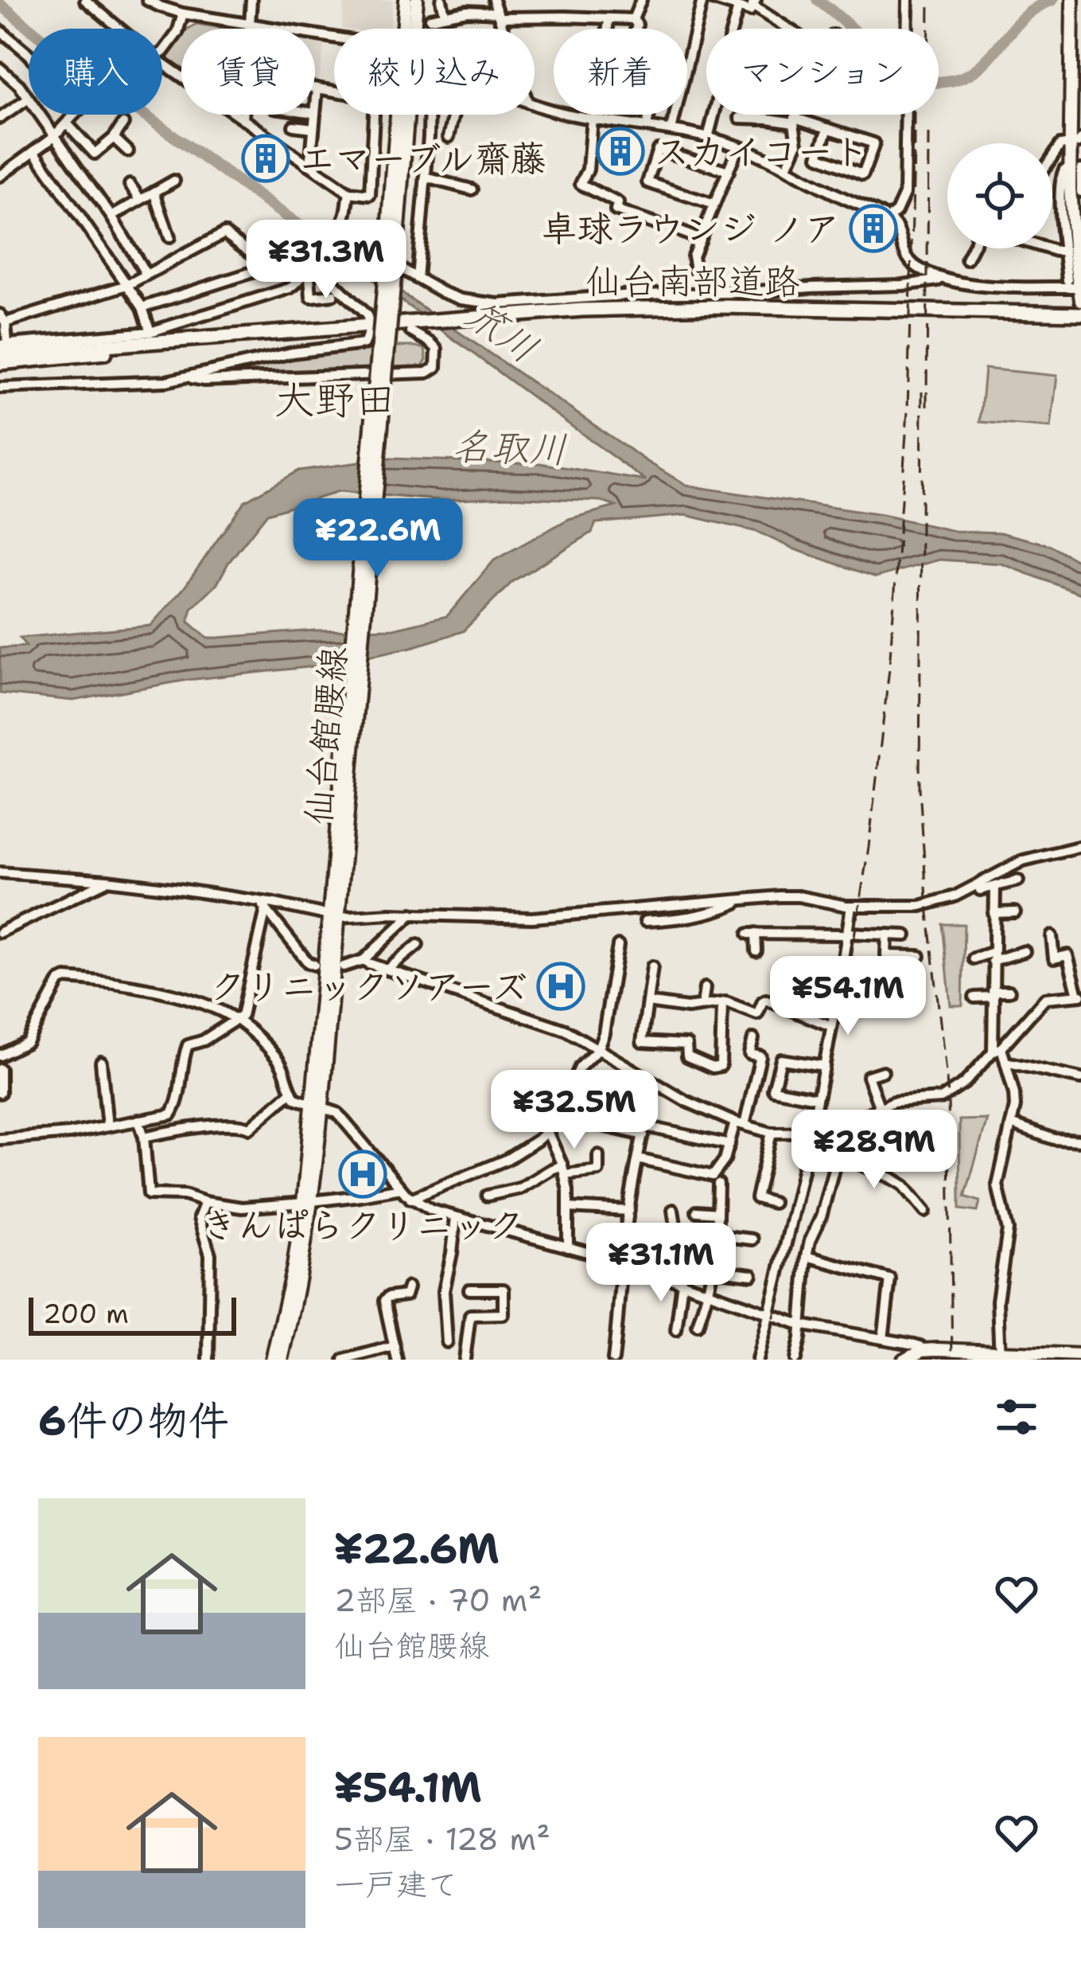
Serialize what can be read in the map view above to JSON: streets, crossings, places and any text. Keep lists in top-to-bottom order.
{
  "streets": {
    "highway": ["仙台南部道路"],
    "main road": ["仙台館腰線"]
  },
  "districts": ["大野田"],
  "water": ["笊川", "名取川"],
  "places": {
    "building": ["スカイコート", "エマーブル齋藤", "卓球ラウンジ ノア"],
    "hospital": ["クリニックソアーズ", "きんぱらクリニック"]
  },
  "scale_bar": "200 m",
  "page": {
    "chip": [
      "購入",
      "賃貸",
      "絞り込み",
      "新着",
      "マンション"
    ],
    "price": [
      "¥31.3M",
      "¥22.6M",
      "¥54.1M",
      "¥32.5M",
      "¥28.9M",
      "¥31.1M"
    ],
    "scale": "200 m",
    "heading": "6件の物件",
    "list": [
      {
        "name": "¥22.6M",
        "note": "2部屋 · 70 m² · 仙台館腰線"
      },
      {
        "name": "¥54.1M",
        "note": "5部屋 · 128 m² · 一戸建て"
      }
    ]
  }
}
